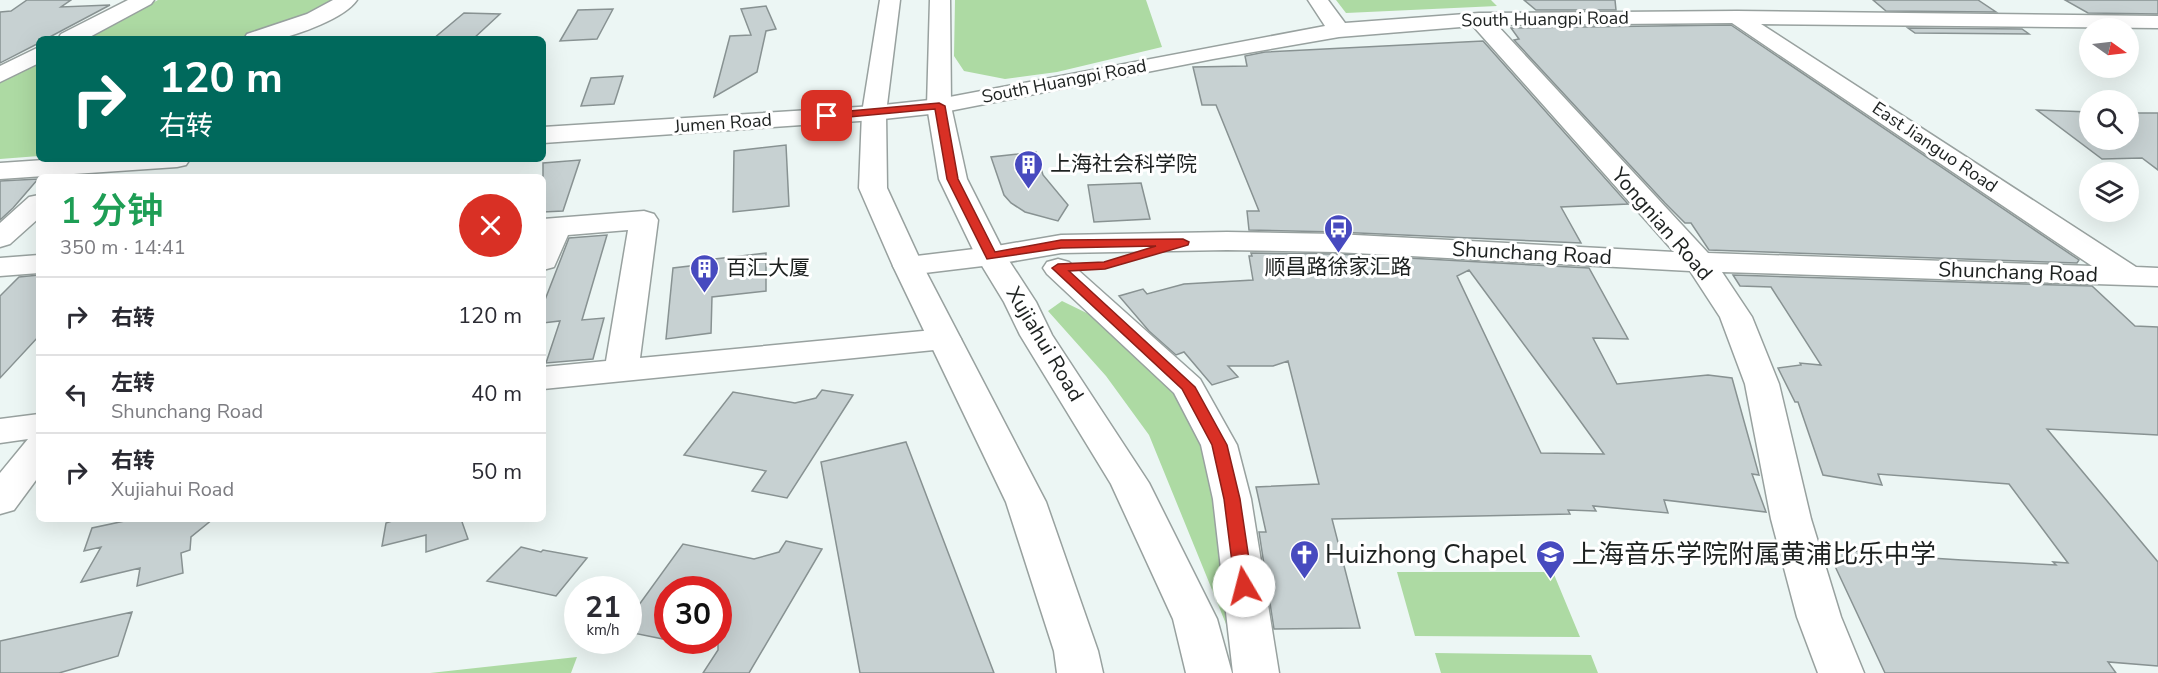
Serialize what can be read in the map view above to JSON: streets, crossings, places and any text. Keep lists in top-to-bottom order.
{
  "streets": {
    "street": [
      "South Huangpi Road",
      "Jumen Road",
      "East Jianguo Road",
      "Yongnian Road",
      "Shunchang Road",
      "Xujiahui Road"
    ]
  },
  "crossings": [
    ["South Huangpi Road", "Jumen Road"],
    ["South Huangpi Road", "East Jianguo Road"],
    ["South Huangpi Road", "Yongnian Road"],
    ["South Huangpi Road", "Xujiahui Road"],
    ["Jumen Road", "Xujiahui Road"],
    ["East Jianguo Road", "Shunchang Road"],
    ["Yongnian Road", "Shunchang Road"],
    ["Shunchang Road", "Xujiahui Road"]
  ],
  "places": {
    "building": ["上海社会科学院", "百汇大厦"],
    "bus stop": ["顺昌路徐家汇路"],
    "church": ["Huizhong Chapel"],
    "school or university": ["上海音乐学院附属黄浦比乐中学"]
  },
  "north": "right",
  "page": {
    "turn": ["120 m", "右转"],
    "heading": ["1 分钟", "350 m · 14:41"],
    "list": [
      {
        "name": "右转",
        "value": "120 m"
      },
      {
        "name": "左转",
        "note": "Shunchang Road",
        "value": "40 m"
      },
      {
        "name": "右转",
        "note": "Xujiahui Road",
        "value": "50 m"
      }
    ],
    "speed": "21 km/h",
    "limit": "30"
  }
}
